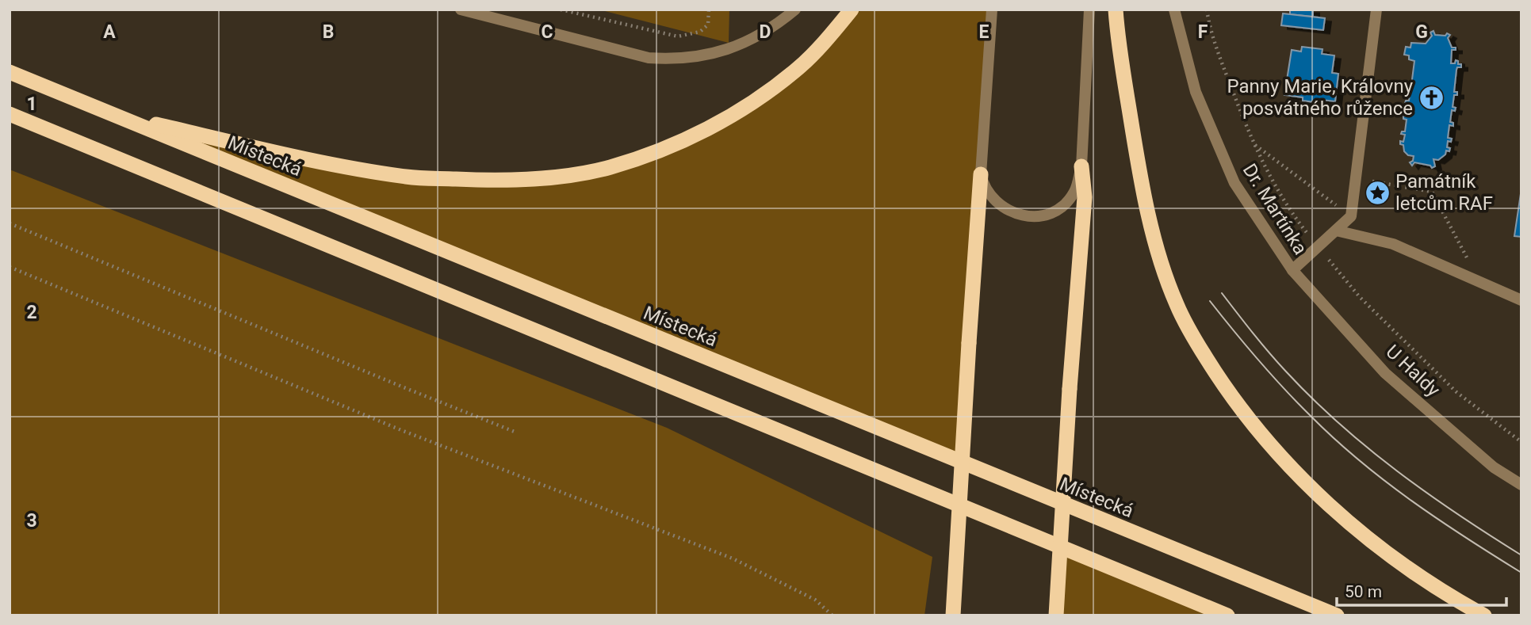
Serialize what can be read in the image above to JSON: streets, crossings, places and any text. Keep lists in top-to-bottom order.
{
  "streets": {
    "highway": ["Místecká"],
    "street": ["Dr. Martínka", "U Haldy"]
  },
  "crossings": [
    ["Dr. Martínka", "U Haldy"]
  ],
  "places": {
    "church": ["Panny Marie, Královny posvátného růžence"],
    "place": ["Památník letcům RAF"]
  },
  "scale_bar": "50 m",
  "grid": {
    "columns": [
      "A",
      "B",
      "C",
      "D",
      "E",
      "F",
      "G"
    ],
    "rows": ["1", "2", "3"]
  }
}
